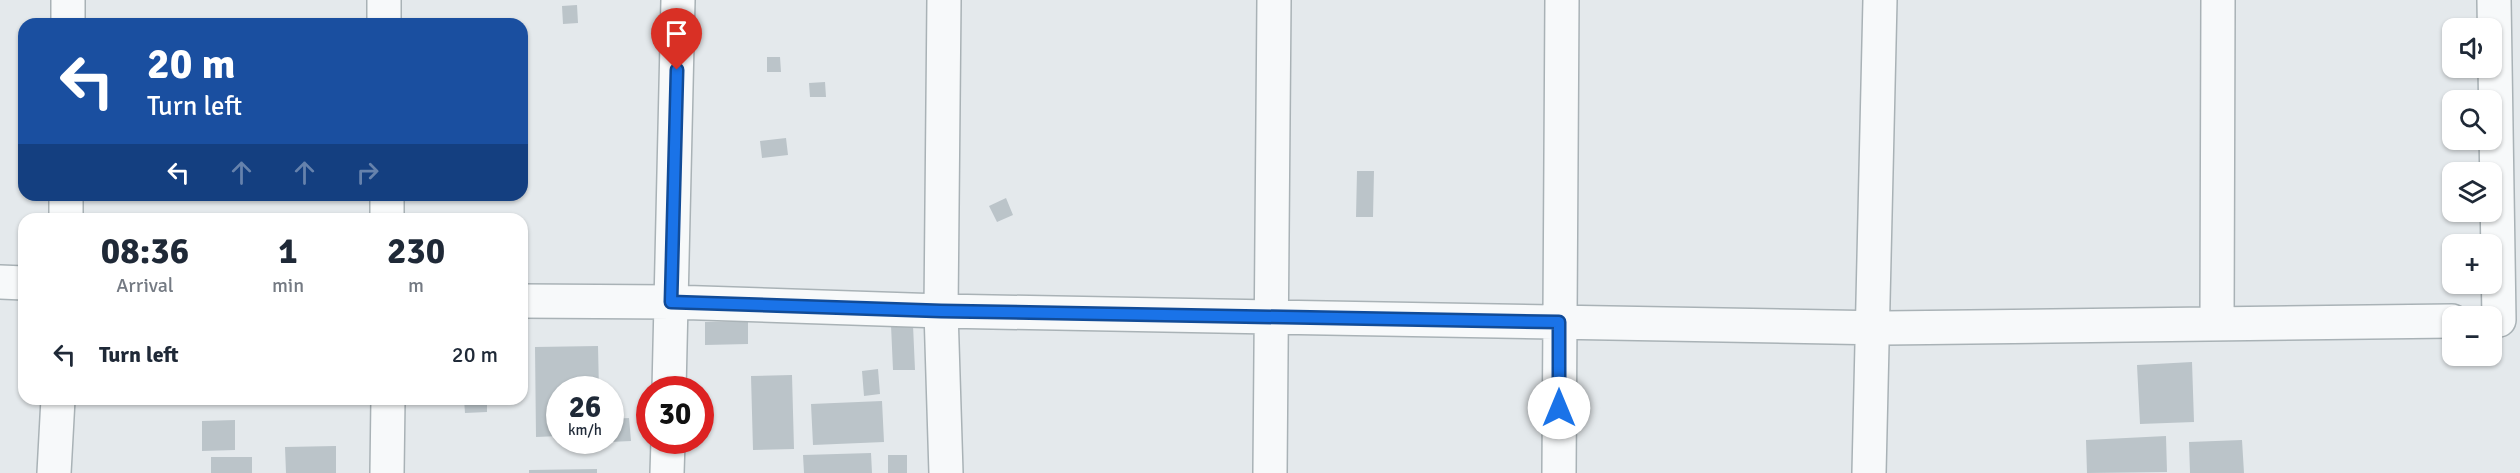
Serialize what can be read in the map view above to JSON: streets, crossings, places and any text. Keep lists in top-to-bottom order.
{
  "page": {
    "map_buttons": ["+", "−"],
    "turn": ["20 m", "Turn left"],
    "eta": [
      "08:36",
      "Arrival",
      "1",
      "min",
      "230",
      "m"
    ],
    "list": [
      {
        "name": "Turn left",
        "value": "20 m"
      }
    ],
    "speed": "26 km/h",
    "limit": "30"
  }
}
